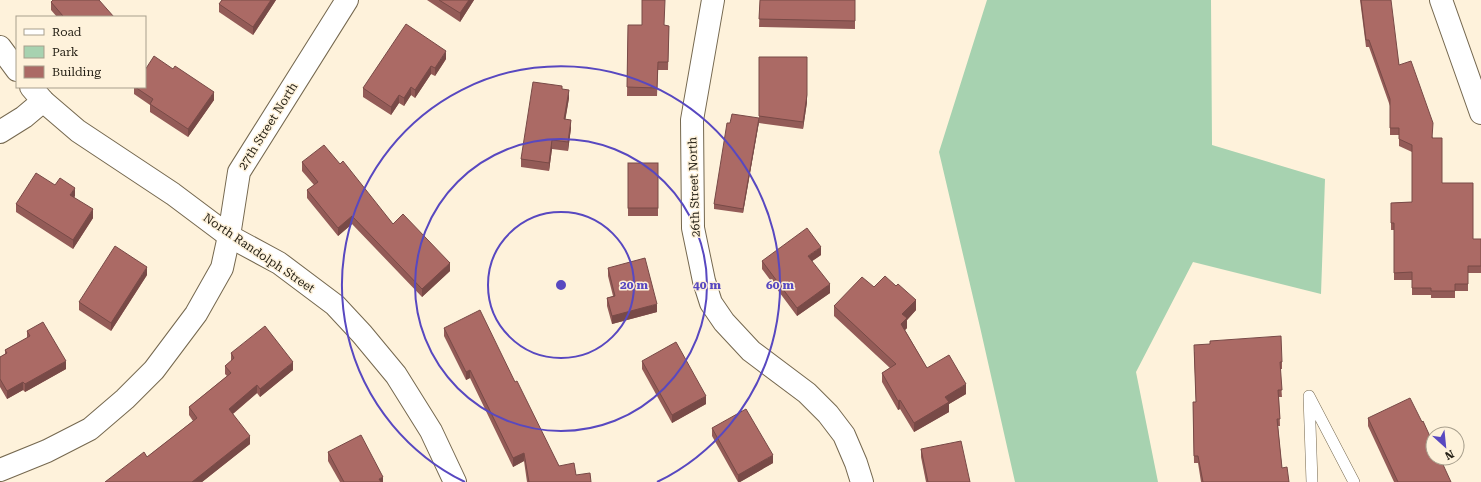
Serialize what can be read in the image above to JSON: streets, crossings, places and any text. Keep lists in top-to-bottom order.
{
  "streets": {
    "street": ["27th Street North", "26th Street North", "North Randolph Street"]
  },
  "crossings": [
    ["27th Street North", "North Randolph Street"]
  ],
  "legend": ["Road", "Park", "Building"],
  "north": "bottom right",
  "rings": ["20 m", "40 m", "60 m"]
}
